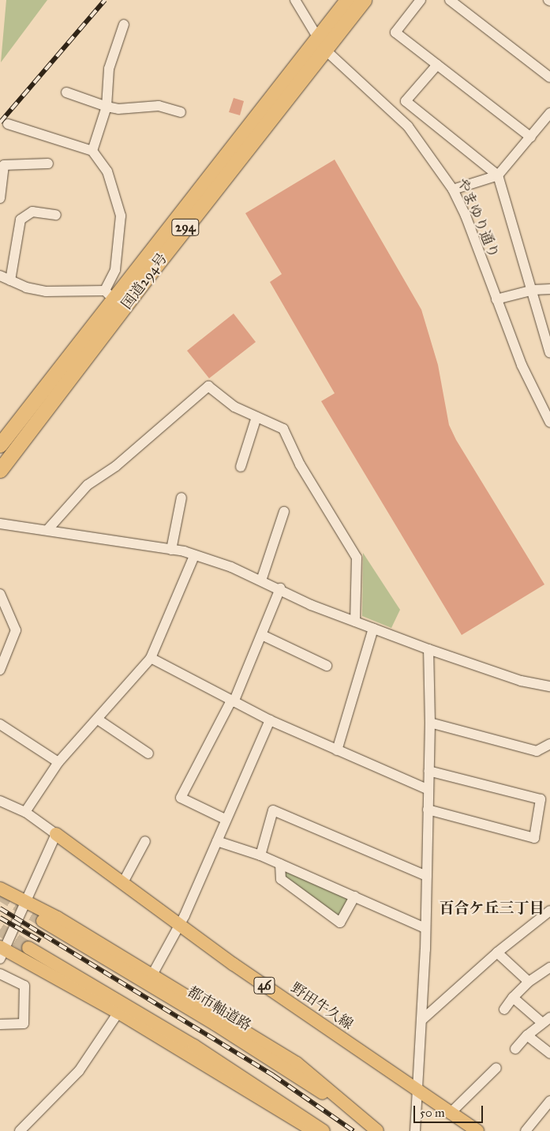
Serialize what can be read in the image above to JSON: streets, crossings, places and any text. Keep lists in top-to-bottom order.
{
  "streets": {
    "highway": ["294", "国道294号"],
    "main road": ["46", "野田牛久線", "都市軸道路"],
    "street": ["やまゆり通り"]
  },
  "crossings": [
    ["やまゆり通り", "国道294号"]
  ],
  "districts": ["百合ケ丘三丁目"],
  "scale_bar": "50 m"
}
